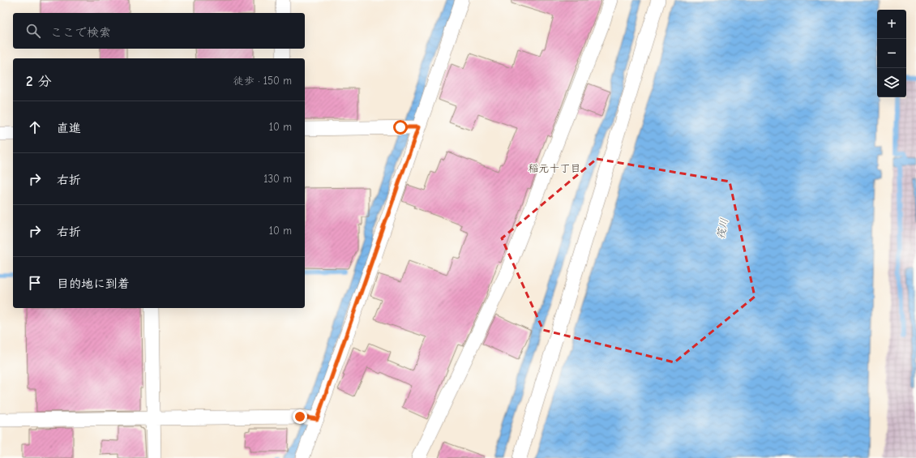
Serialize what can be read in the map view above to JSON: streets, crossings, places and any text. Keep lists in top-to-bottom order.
{
  "districts": ["稲元十丁目"],
  "water": ["筏川"],
  "page": {
    "map_buttons": ["+", "−"],
    "search": "ここで検索",
    "heading": ["2 分", "徒歩 · 150 m"],
    "list": [
      ["直進", "10 m"],
      ["右折", "130 m"],
      ["右折", "10 m"],
      "目的地に到着"
    ]
  }
}
